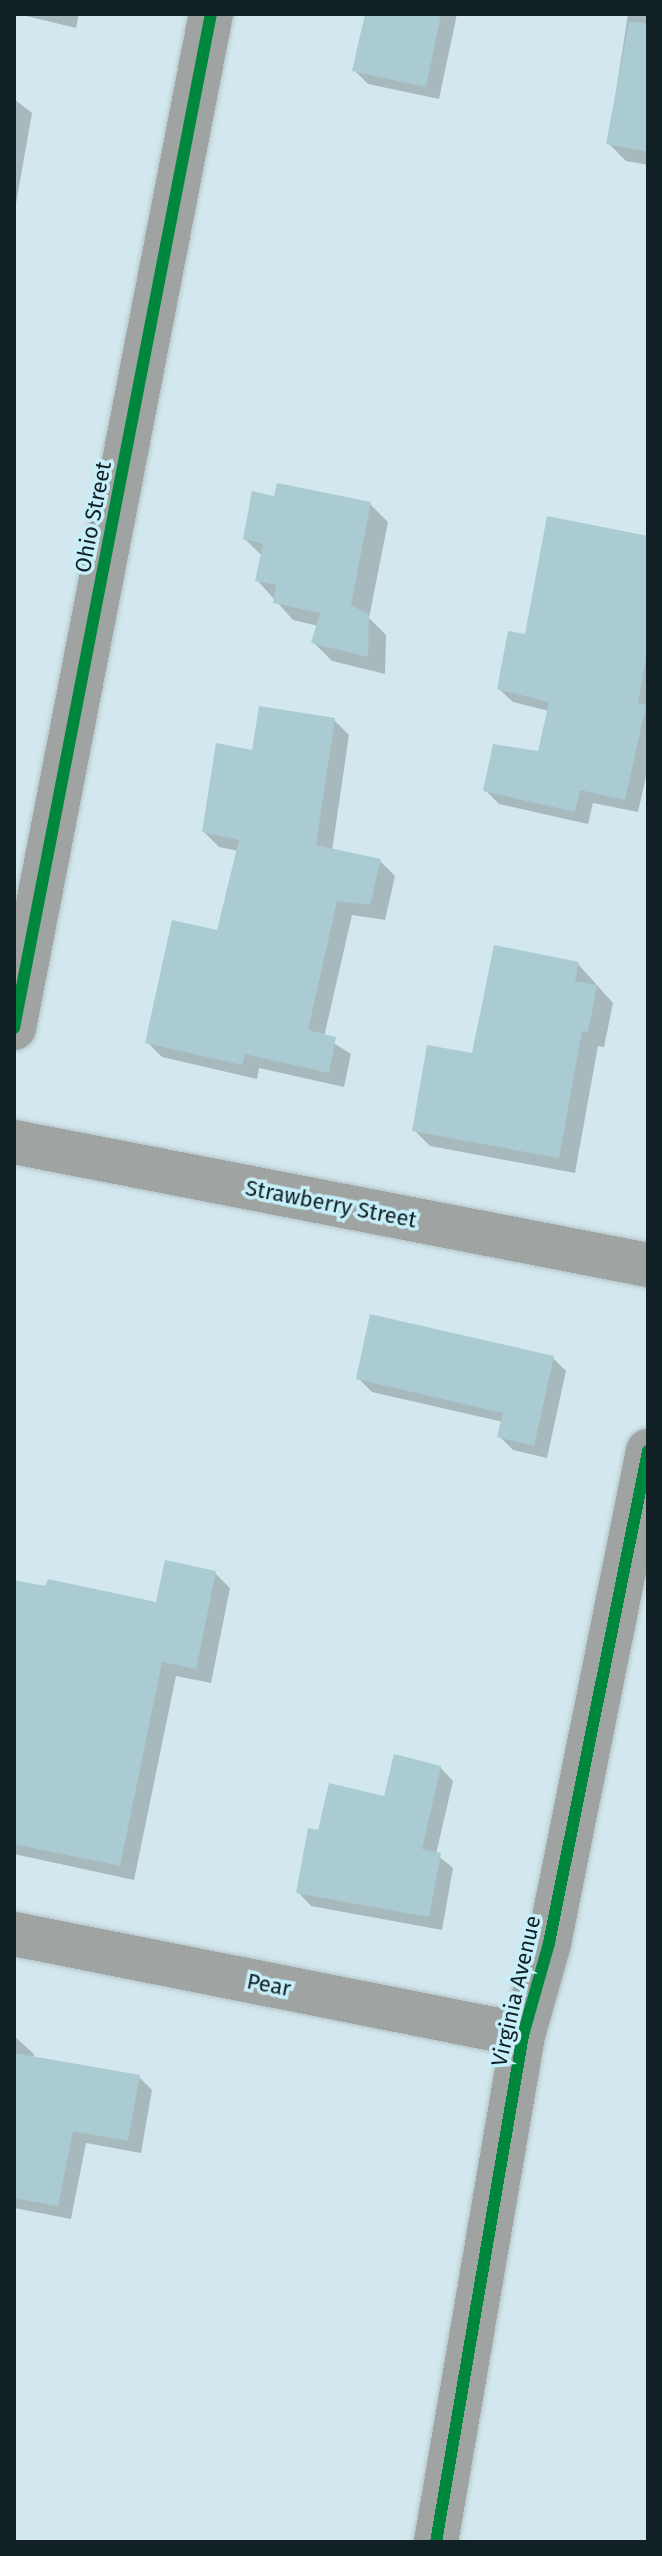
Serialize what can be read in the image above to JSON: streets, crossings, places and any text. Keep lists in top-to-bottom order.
{
  "streets": {
    "street": [
      "Ohio Street",
      "Strawberry Street",
      "Pear",
      "Virginia Avenue"
    ]
  },
  "crossings": [
    ["Pear", "Virginia Avenue"]
  ]
}
